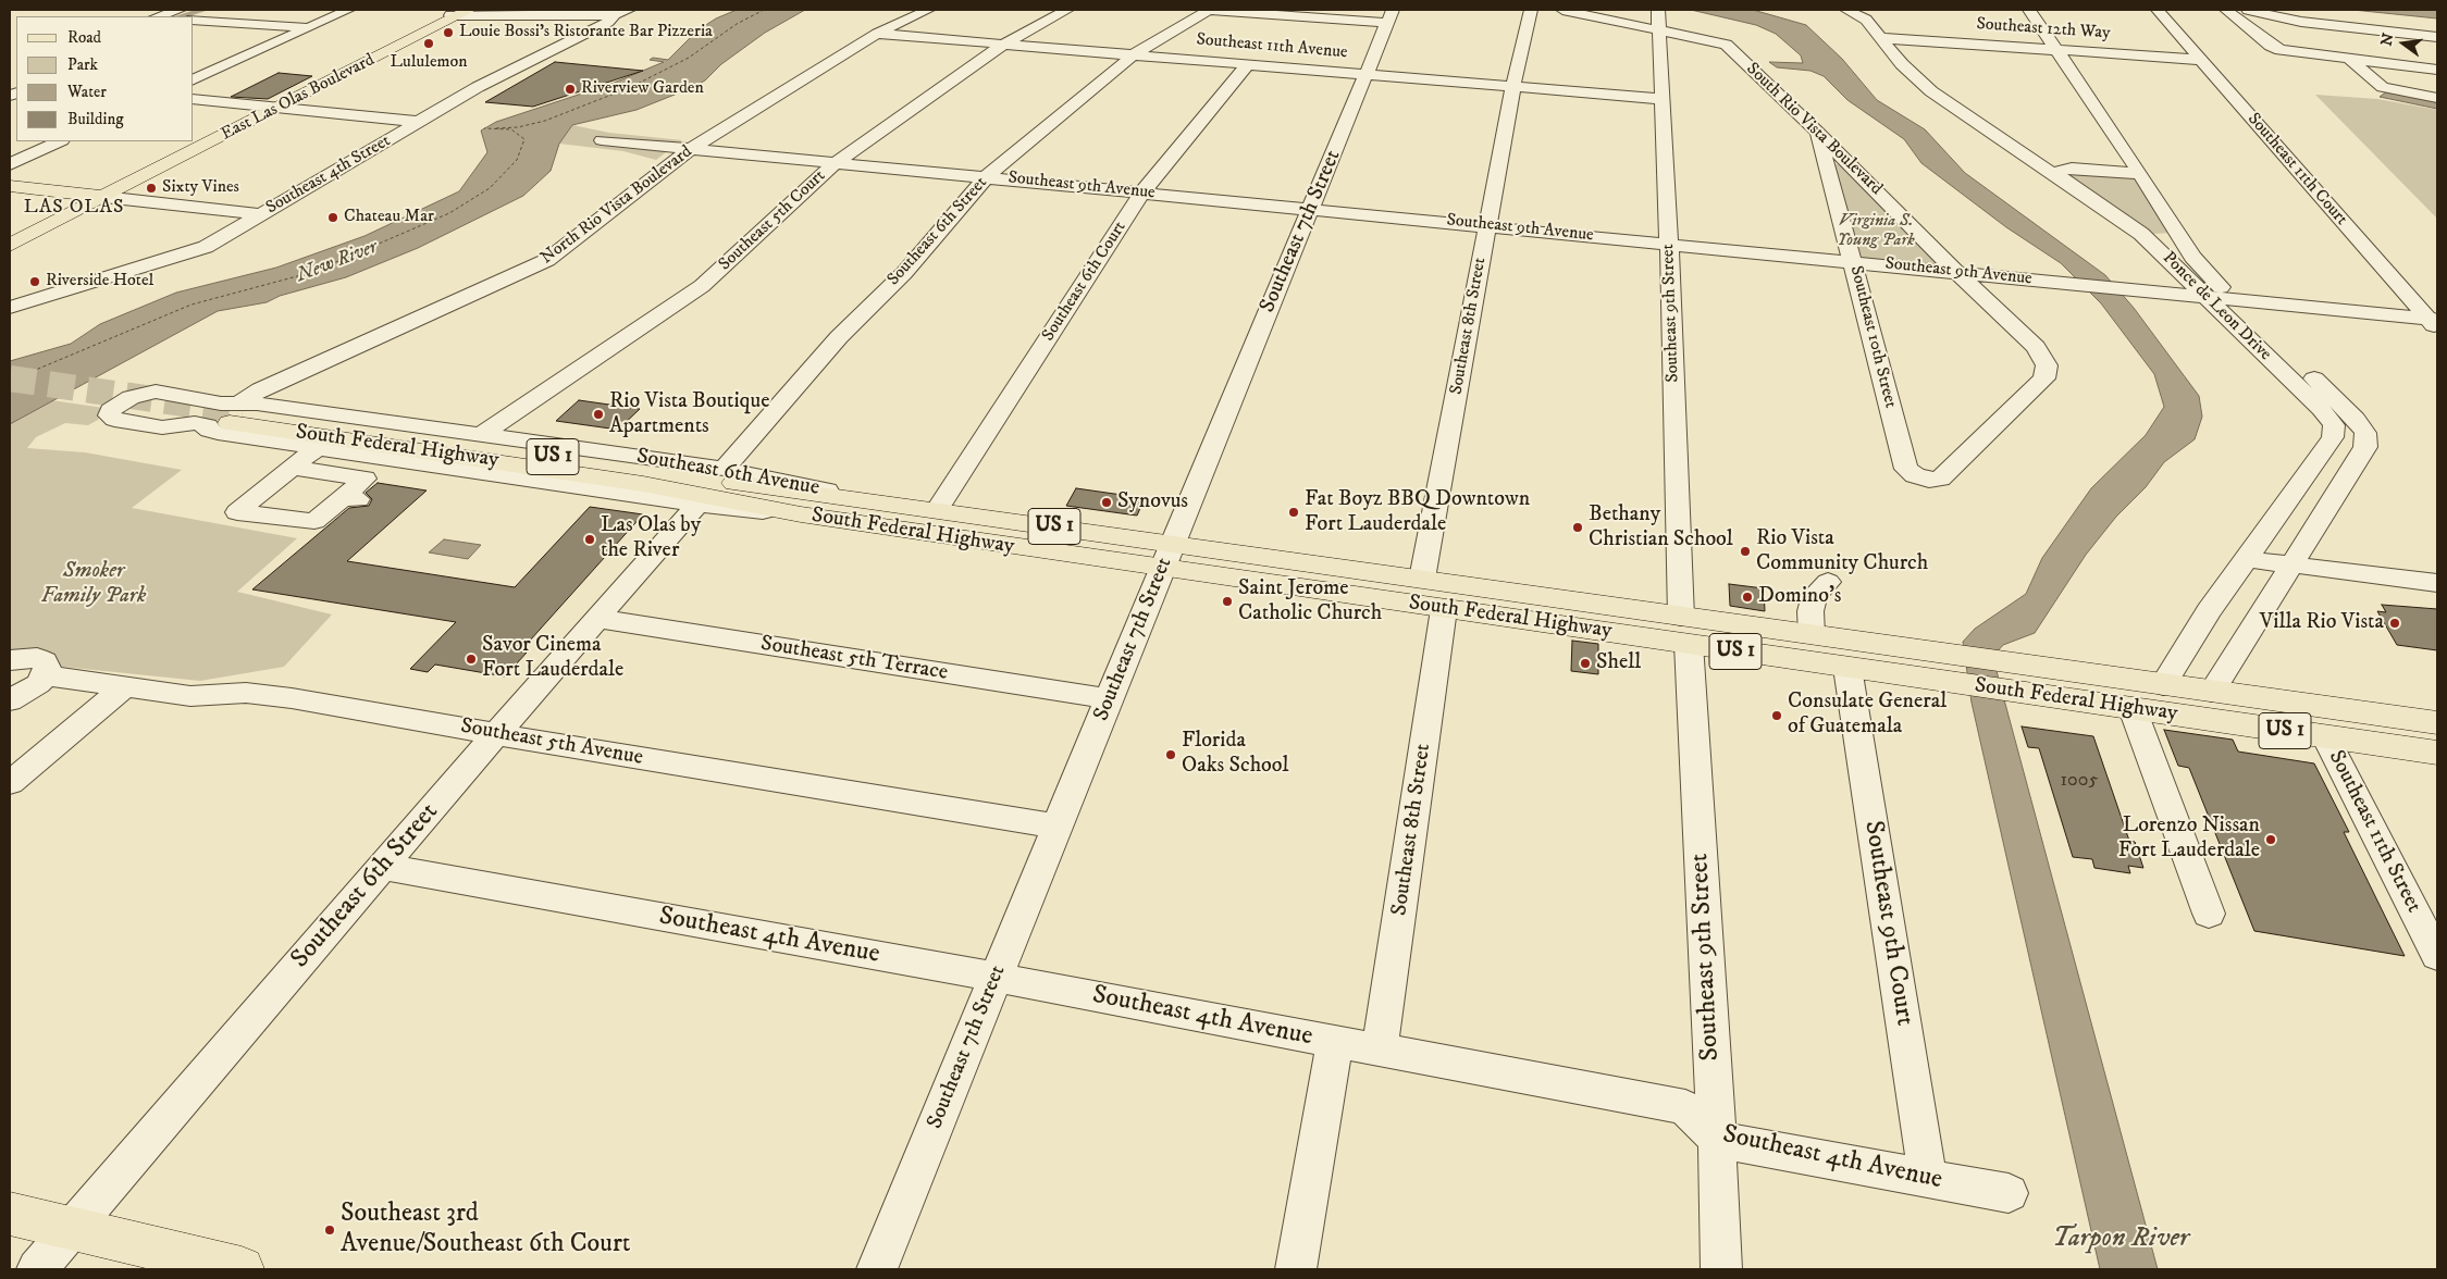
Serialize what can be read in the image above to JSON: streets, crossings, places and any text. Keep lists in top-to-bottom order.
{
  "streets": {
    "main road": ["East Las Olas Boulevard", "South Federal Highway", "US 1"],
    "street": [
      "Southeast 12th Way",
      "Southeast 11th Avenue",
      "South Rio Vista Boulevard",
      "Southeast 11th Court",
      "Southeast 4th Street",
      "Southeast 9th Avenue",
      "North Rio Vista Boulevard",
      "Southeast 5th Court",
      "Southeast 6th Street",
      "Southeast 7th Street",
      "Southeast 6th Court",
      "Ponce de Leon Drive",
      "Southeast 9th Street",
      "Southeast 8th Street",
      "Southeast 10th Street",
      "Southeast 6th Avenue",
      "Southeast 5th Terrace",
      "Southeast 5th Avenue",
      "Southeast 11th Street",
      "Southeast 9th Court",
      "Southeast 4th Avenue"
    ]
  },
  "crossings": [
    ["Southeast 12th Way", "Southeast 11th Court"],
    ["Southeast 12th Way", "Ponce de Leon Drive"],
    ["Southeast 11th Avenue", "North Rio Vista Boulevard"],
    ["Southeast 11th Avenue", "Southeast 5th Court"],
    ["Southeast 11th Avenue", "Southeast 6th Street"],
    ["Southeast 11th Avenue", "Southeast 7th Street"],
    ["Southeast 11th Avenue", "Southeast 6th Court"],
    ["Southeast 11th Avenue", "Southeast 9th Street"],
    ["Southeast 11th Avenue", "Southeast 8th Street"],
    ["South Rio Vista Boulevard", "Southeast 9th Avenue"],
    ["South Rio Vista Boulevard", "Southeast 9th Street"],
    ["South Rio Vista Boulevard", "Southeast 10th Street"],
    ["Southeast 9th Avenue", "North Rio Vista Boulevard"],
    ["Southeast 9th Avenue", "Southeast 5th Court"],
    ["Southeast 9th Avenue", "Southeast 6th Street"],
    ["Southeast 9th Avenue", "Southeast 7th Street"],
    ["Southeast 9th Avenue", "Southeast 6th Court"],
    ["Southeast 9th Avenue", "Ponce de Leon Drive"],
    ["Southeast 9th Avenue", "Southeast 9th Street"],
    ["Southeast 9th Avenue", "Southeast 8th Street"],
    ["Southeast 9th Avenue", "Southeast 10th Street"],
    ["North Rio Vista Boulevard", "South Federal Highway"],
    ["North Rio Vista Boulevard", "Southeast 6th Avenue"],
    ["Southeast 5th Court", "Southeast 6th Avenue"],
    ["Southeast 6th Street", "Southeast 6th Avenue"],
    ["Southeast 6th Street", "Southeast 5th Terrace"],
    ["Southeast 6th Street", "Southeast 5th Avenue"],
    ["Southeast 6th Street", "Southeast 4th Avenue"],
    ["Southeast 7th Street", "South Federal Highway"],
    ["Southeast 7th Street", "Southeast 5th Terrace"],
    ["Southeast 7th Street", "Southeast 5th Avenue"],
    ["Southeast 7th Street", "Southeast 4th Avenue"],
    ["Southeast 6th Court", "South Federal Highway"],
    ["Ponce de Leon Drive", "South Federal Highway"],
    ["Southeast 9th Street", "South Federal Highway"],
    ["Southeast 9th Street", "US 1"],
    ["Southeast 9th Street", "Southeast 4th Avenue"],
    ["Southeast 8th Street", "South Federal Highway"],
    ["Southeast 8th Street", "Southeast 4th Avenue"],
    ["South Federal Highway", "US 1"],
    ["South Federal Highway", "Southeast 6th Avenue"],
    ["South Federal Highway", "Southeast 11th Street"],
    ["South Federal Highway", "Southeast 9th Court"],
    ["Southeast 9th Court", "Southeast 4th Avenue"]
  ],
  "districts": ["LAS OLAS"],
  "water": ["New River", "Tarpon River"],
  "parks": ["Virginia S. Young Park", "Smoker Family Park"],
  "places": [
    "Louie Bossi's Ristorante Bar Pizzeria",
    "Lululemon",
    "Riverview Garden",
    "Sixty Vines",
    "Chateau Mar",
    "Riverside Hotel",
    "Rio Vista Boutique Apartments",
    "Synovus",
    "Fat Boyz BBQ Downtown Fort Lauderdale",
    "Bethany Christian School",
    "Las Olas by the River",
    "Rio Vista Community Church",
    "Domino's",
    "Saint Jerome Catholic Church",
    "Villa Rio Vista",
    "Savor Cinema Fort Lauderdale",
    "Shell",
    "Consulate General of Guatemala",
    "Florida Oaks School",
    "Lorenzo Nissan Fort Lauderdale",
    "Southeast 3rd Avenue/Southeast 6th Court"
  ],
  "house_numbers": ["1005"],
  "legend": [
    "Road",
    "Park",
    "Water",
    "Building"
  ],
  "north": "left"
}
